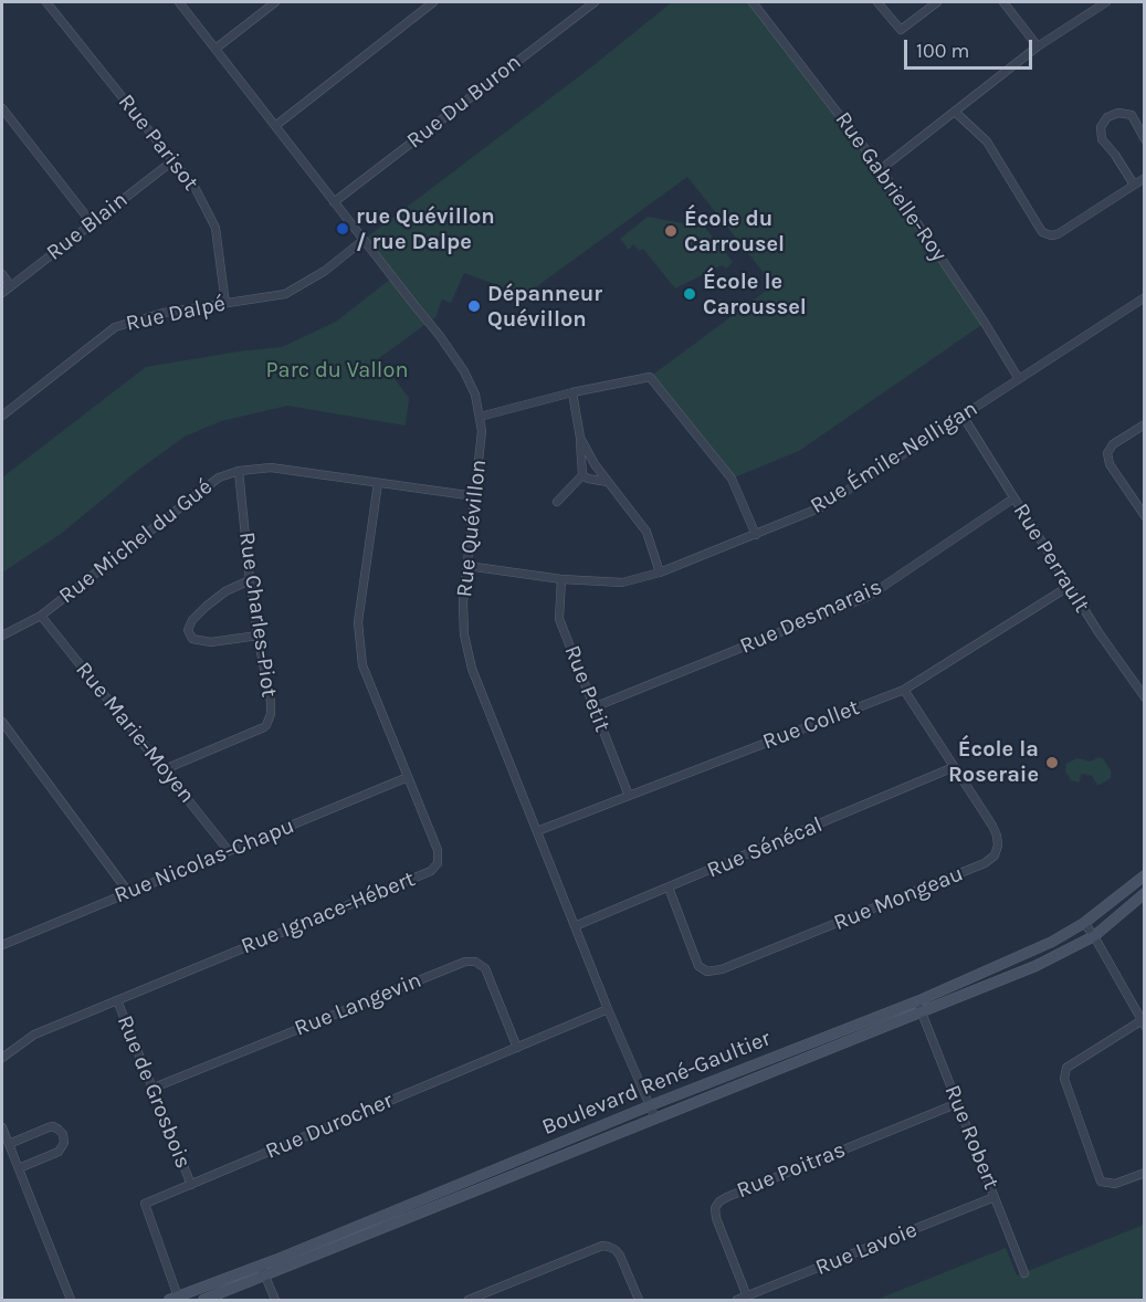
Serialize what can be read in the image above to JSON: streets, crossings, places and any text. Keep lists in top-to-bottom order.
{
  "streets": {
    "street": [
      "Rue Du Buron",
      "Rue Parisot",
      "Rue Gabrielle-Roy",
      "Rue Blain",
      "Rue Dalpé",
      "Rue Émile-Nelligan",
      "Rue Quévillon",
      "Rue Michel du Gué",
      "Rue Perrault",
      "Rue Charles-Piot",
      "Rue Desmarais",
      "Rue Petit",
      "Rue Collet",
      "Rue Marie-Moyen",
      "Rue Sénécal",
      "Rue Nicolas-Chapu",
      "Rue Mongeau",
      "Rue Ignace-Hébert",
      "Rue Langevin",
      "Boulevard René-Gaultier",
      "Rue de Grosbois",
      "Rue Durocher",
      "Rue Robert",
      "Rue Poitras",
      "Rue Lavoie"
    ]
  },
  "crossings": [
    ["Rue Du Buron", "Rue Quévillon"],
    ["Rue Parisot", "Rue Blain"],
    ["Rue Parisot", "Rue Dalpé"],
    ["Rue Gabrielle-Roy", "Rue Émile-Nelligan"],
    ["Rue Dalpé", "Rue Quévillon"],
    ["Rue Émile-Nelligan", "Rue Quévillon"],
    ["Rue Émile-Nelligan", "Rue Perrault"],
    ["Rue Émile-Nelligan", "Rue Petit"],
    ["Rue Quévillon", "Rue Michel du Gué"],
    ["Rue Quévillon", "Rue Collet"],
    ["Rue Quévillon", "Rue Sénécal"],
    ["Rue Quévillon", "Boulevard René-Gaultier"],
    ["Rue Quévillon", "Rue Durocher"],
    ["Rue Michel du Gué", "Rue Charles-Piot"],
    ["Rue Michel du Gué", "Rue Marie-Moyen"],
    ["Rue Michel du Gué", "Rue Ignace-Hébert"],
    ["Rue Perrault", "Rue Desmarais"],
    ["Rue Perrault", "Rue Collet"],
    ["Rue Charles-Piot", "Rue Marie-Moyen"],
    ["Rue Desmarais", "Rue Petit"],
    ["Rue Petit", "Rue Collet"],
    ["Rue Collet", "Rue Mongeau"],
    ["Rue Marie-Moyen", "Rue Nicolas-Chapu"],
    ["Rue Sénécal", "Rue Mongeau"],
    ["Rue Nicolas-Chapu", "Rue Ignace-Hébert"],
    ["Rue Ignace-Hébert", "Rue de Grosbois"],
    ["Rue Langevin", "Rue de Grosbois"],
    ["Rue Langevin", "Rue Durocher"],
    ["Boulevard René-Gaultier", "Rue Durocher"],
    ["Boulevard René-Gaultier", "Rue Robert"],
    ["Rue de Grosbois", "Rue Durocher"],
    ["Rue Robert", "Rue Poitras"],
    ["Rue Robert", "Rue Lavoie"],
    ["Rue Poitras", "Rue Lavoie"]
  ],
  "parks": ["Parc du Vallon"],
  "places": [
    "rue Quévillon / rue Dalpe",
    "École du Carrousel",
    "École le Caroussel",
    "Dépanneur Quévillon",
    "École la Roseraie"
  ],
  "scale_bar": "100 m"
}
